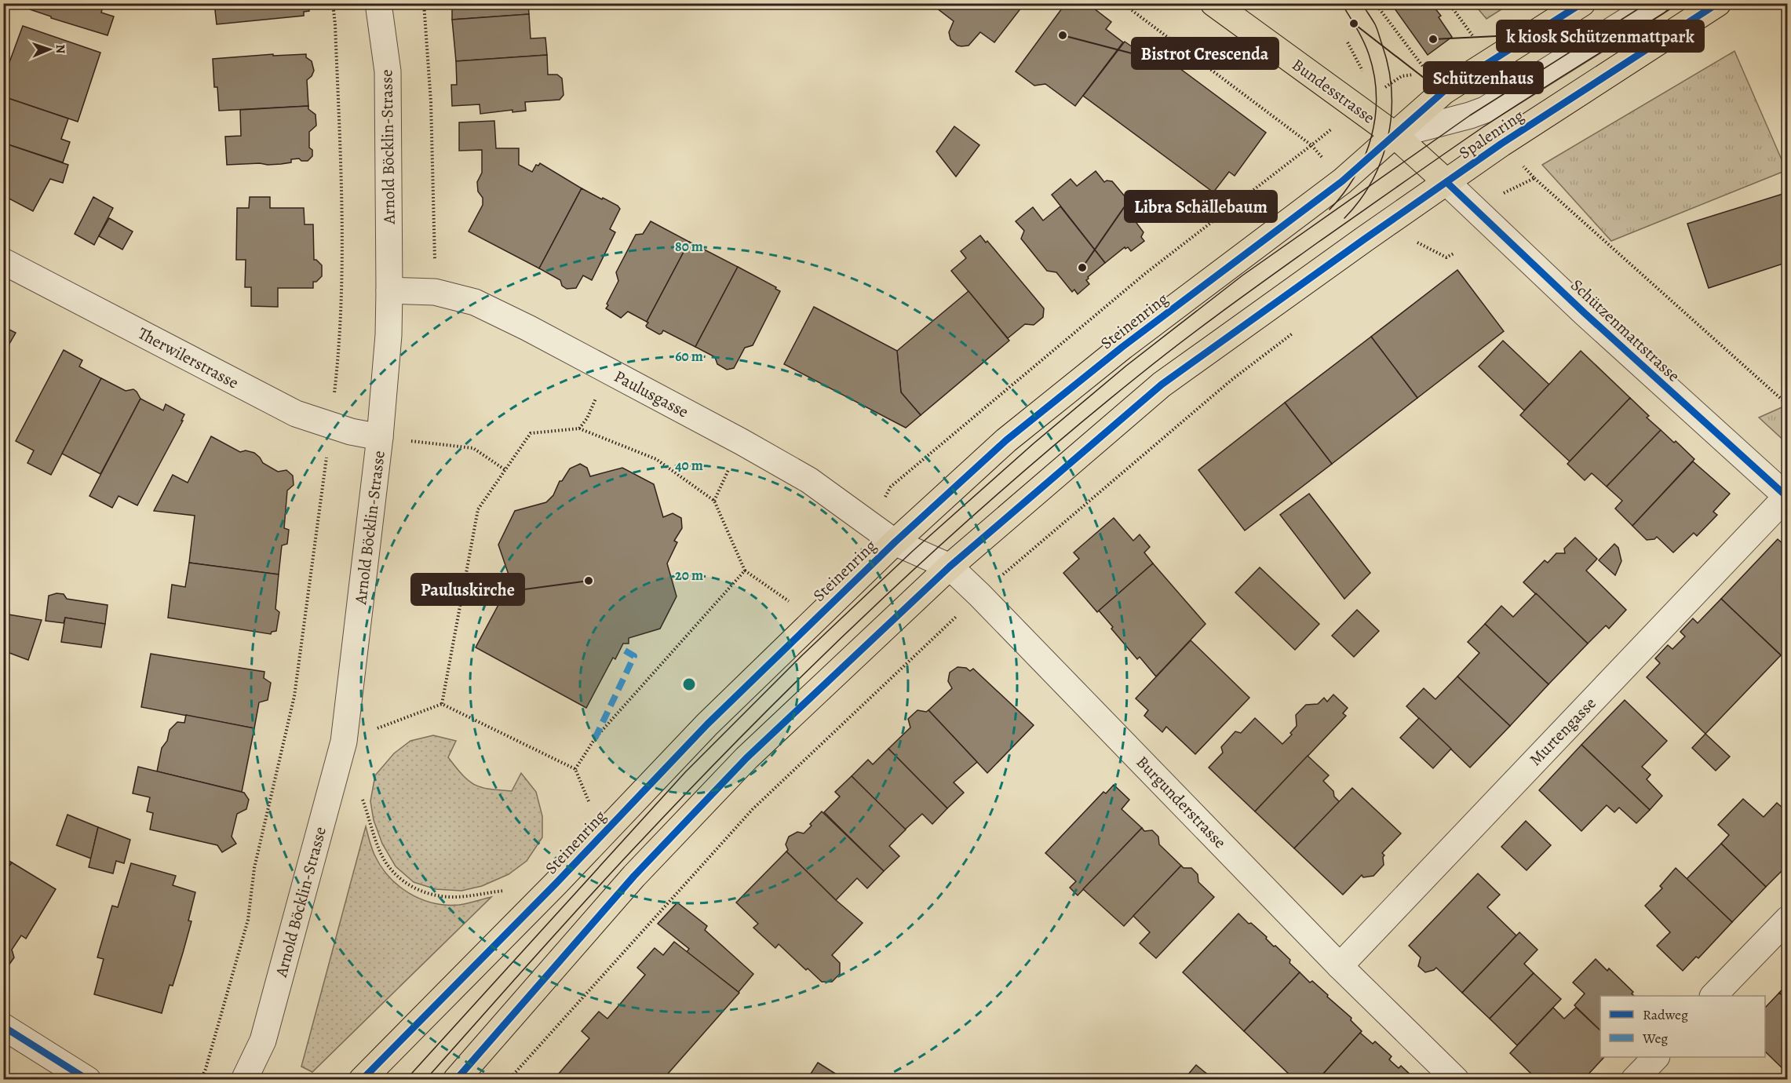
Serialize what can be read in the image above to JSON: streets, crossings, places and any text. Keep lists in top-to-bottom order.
{
  "streets": {
    "main road": ["Bundesstrasse", "Spalenring", "Steinenring"],
    "street": [
      "Arnold Böcklin-Strasse",
      "Schützenmattstrasse",
      "Therwilerstrasse",
      "Paulusgasse",
      "Murtengasse",
      "Burgunderstrasse"
    ]
  },
  "crossings": [
    ["Bundesstrasse", "Spalenring"],
    ["Bundesstrasse", "Steinenring"],
    ["Bundesstrasse", "Schützenmattstrasse"],
    ["Spalenring", "Schützenmattstrasse"],
    ["Arnold Böcklin-Strasse", "Therwilerstrasse"],
    ["Arnold Böcklin-Strasse", "Paulusgasse"],
    ["Steinenring", "Paulusgasse"],
    ["Steinenring", "Burgunderstrasse"],
    ["Schützenmattstrasse", "Murtengasse"],
    ["Paulusgasse", "Burgunderstrasse"],
    ["Murtengasse", "Burgunderstrasse"]
  ],
  "places": [
    "Schützenhaus",
    "Bistrot Crescenda",
    "k kiosk Schützenmattpark",
    "Libra Schällebaum",
    "Pauluskirche"
  ],
  "legend": ["Radweg", "Weg"],
  "north": "right",
  "rings": [
    "80 m",
    "60 m",
    "40 m",
    "20 m"
  ]
}
